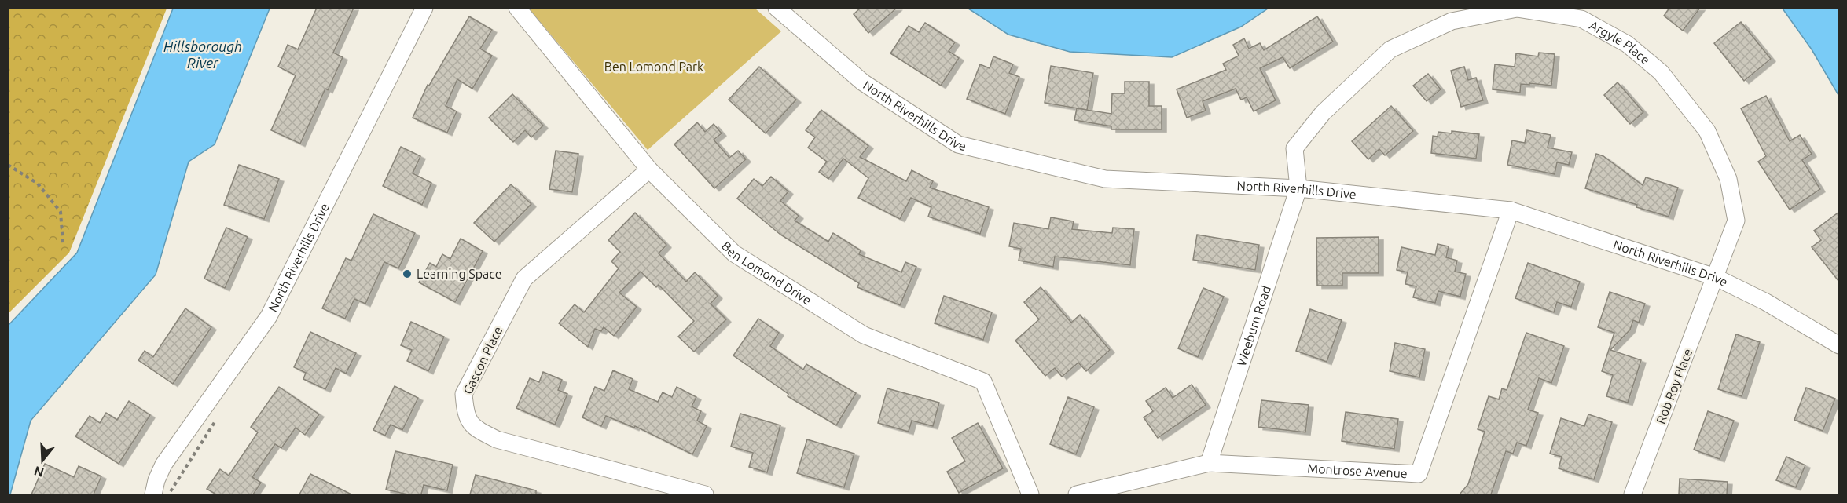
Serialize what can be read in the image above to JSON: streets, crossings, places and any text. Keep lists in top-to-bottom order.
{
  "streets": {
    "street": [
      "Argyle Place",
      "North Riverhills Drive",
      "Ben Lomond Drive",
      "Weeburn Road",
      "Gascon Place",
      "Rob Roy Place",
      "Montrose Avenue"
    ]
  },
  "crossings": [
    ["Argyle Place", "North Riverhills Drive"],
    ["Argyle Place", "Weeburn Road"],
    ["Argyle Place", "Rob Roy Place"],
    ["North Riverhills Drive", "Weeburn Road"],
    ["North Riverhills Drive", "Rob Roy Place"],
    ["North Riverhills Drive", "Montrose Avenue"],
    ["Ben Lomond Drive", "Gascon Place"],
    ["Weeburn Road", "Montrose Avenue"]
  ],
  "water": ["Hillsborough River"],
  "parks": ["Ben Lomond Park"],
  "places": ["Learning Space"],
  "north": "bottom"
}
